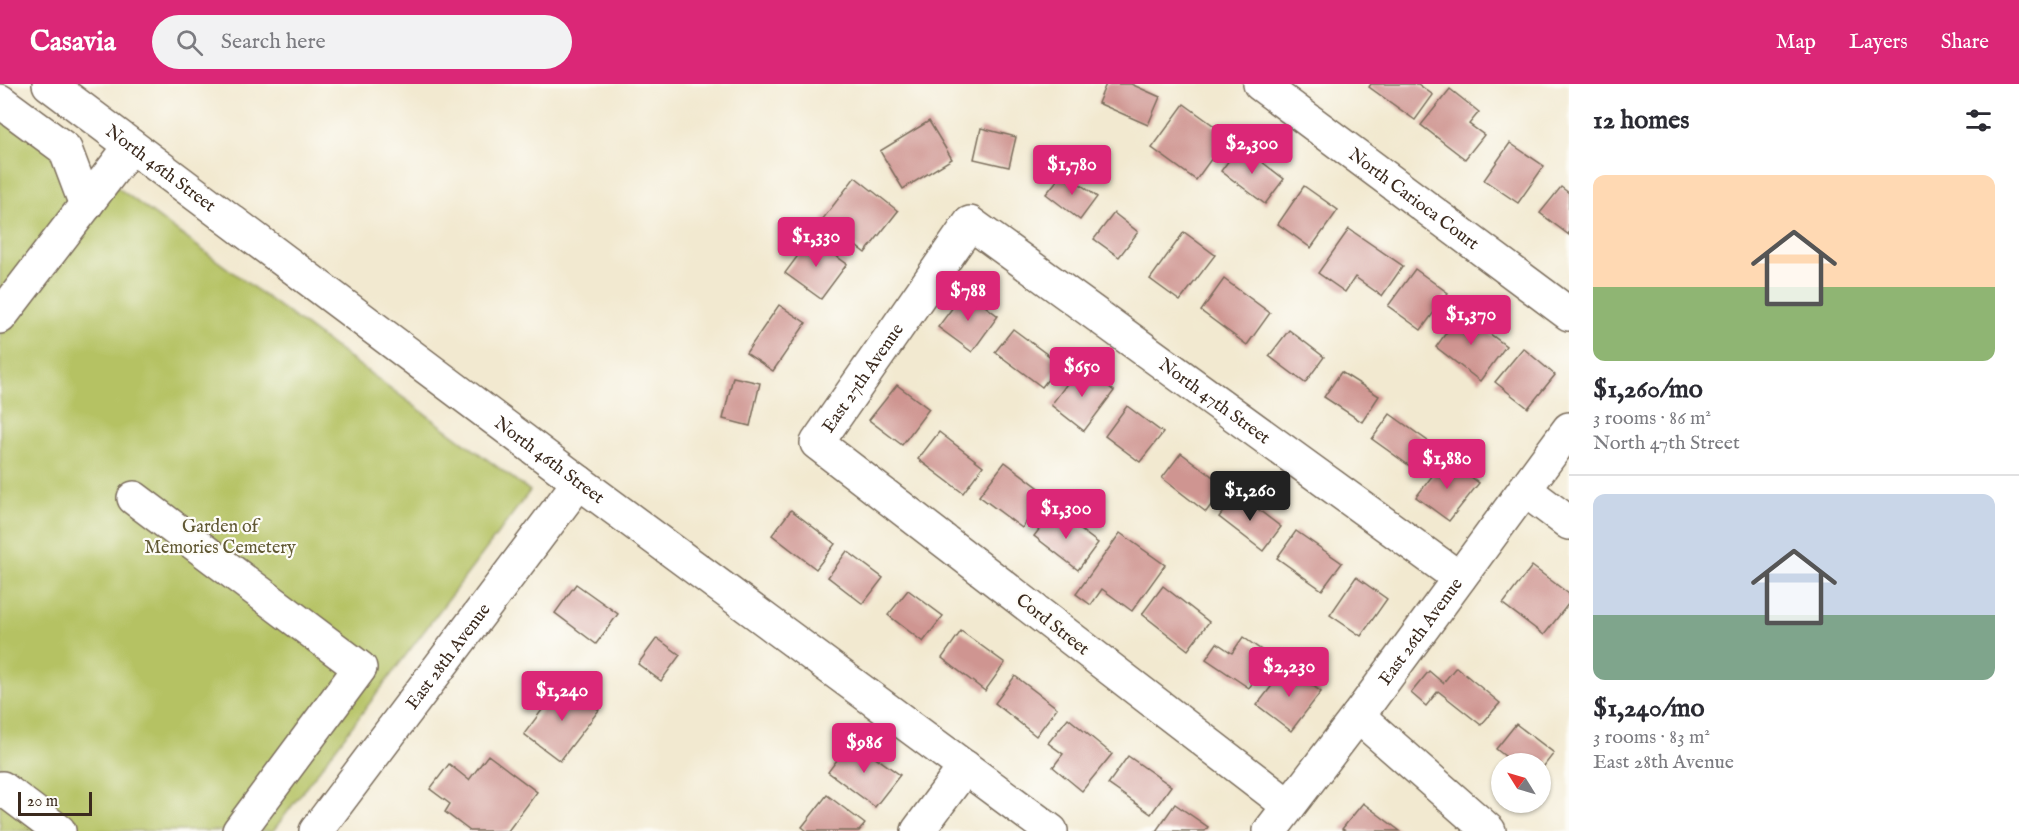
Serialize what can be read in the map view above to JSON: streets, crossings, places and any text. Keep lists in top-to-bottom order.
{
  "streets": {
    "street": [
      "North 46th Street",
      "North Carioca Court",
      "East 27th Avenue",
      "North 47th Street",
      "Cord Street",
      "East 26th Avenue",
      "East 28th Avenue"
    ]
  },
  "crossings": [
    ["North 46th Street", "East 28th Avenue"],
    ["East 27th Avenue", "North 47th Street"],
    ["East 27th Avenue", "Cord Street"],
    ["North 47th Street", "East 26th Avenue"],
    ["Cord Street", "East 26th Avenue"]
  ],
  "parks": ["Garden of Memories Cemetery"],
  "scale_bar": "20 m",
  "north": "top left",
  "page": {
    "header": "Casavia",
    "search": "Search here",
    "nav": ["Map", "Layers", "Share"],
    "heading": "12 homes",
    "price": [
      "$2,300",
      "$1,780",
      "$1,330",
      "$788",
      "$1,370",
      "$650",
      "$1,880",
      "$1,260",
      "$1,300",
      "$2,230",
      "$1,240",
      "$986"
    ],
    "list": [
      {
        "name": "$1,260/mo",
        "note": "3 rooms · 86 m² · North 47th Street"
      },
      {
        "name": "$1,240/mo",
        "note": "3 rooms · 83 m² · East 28th Avenue"
      }
    ],
    "scale": "20 m"
  }
}
